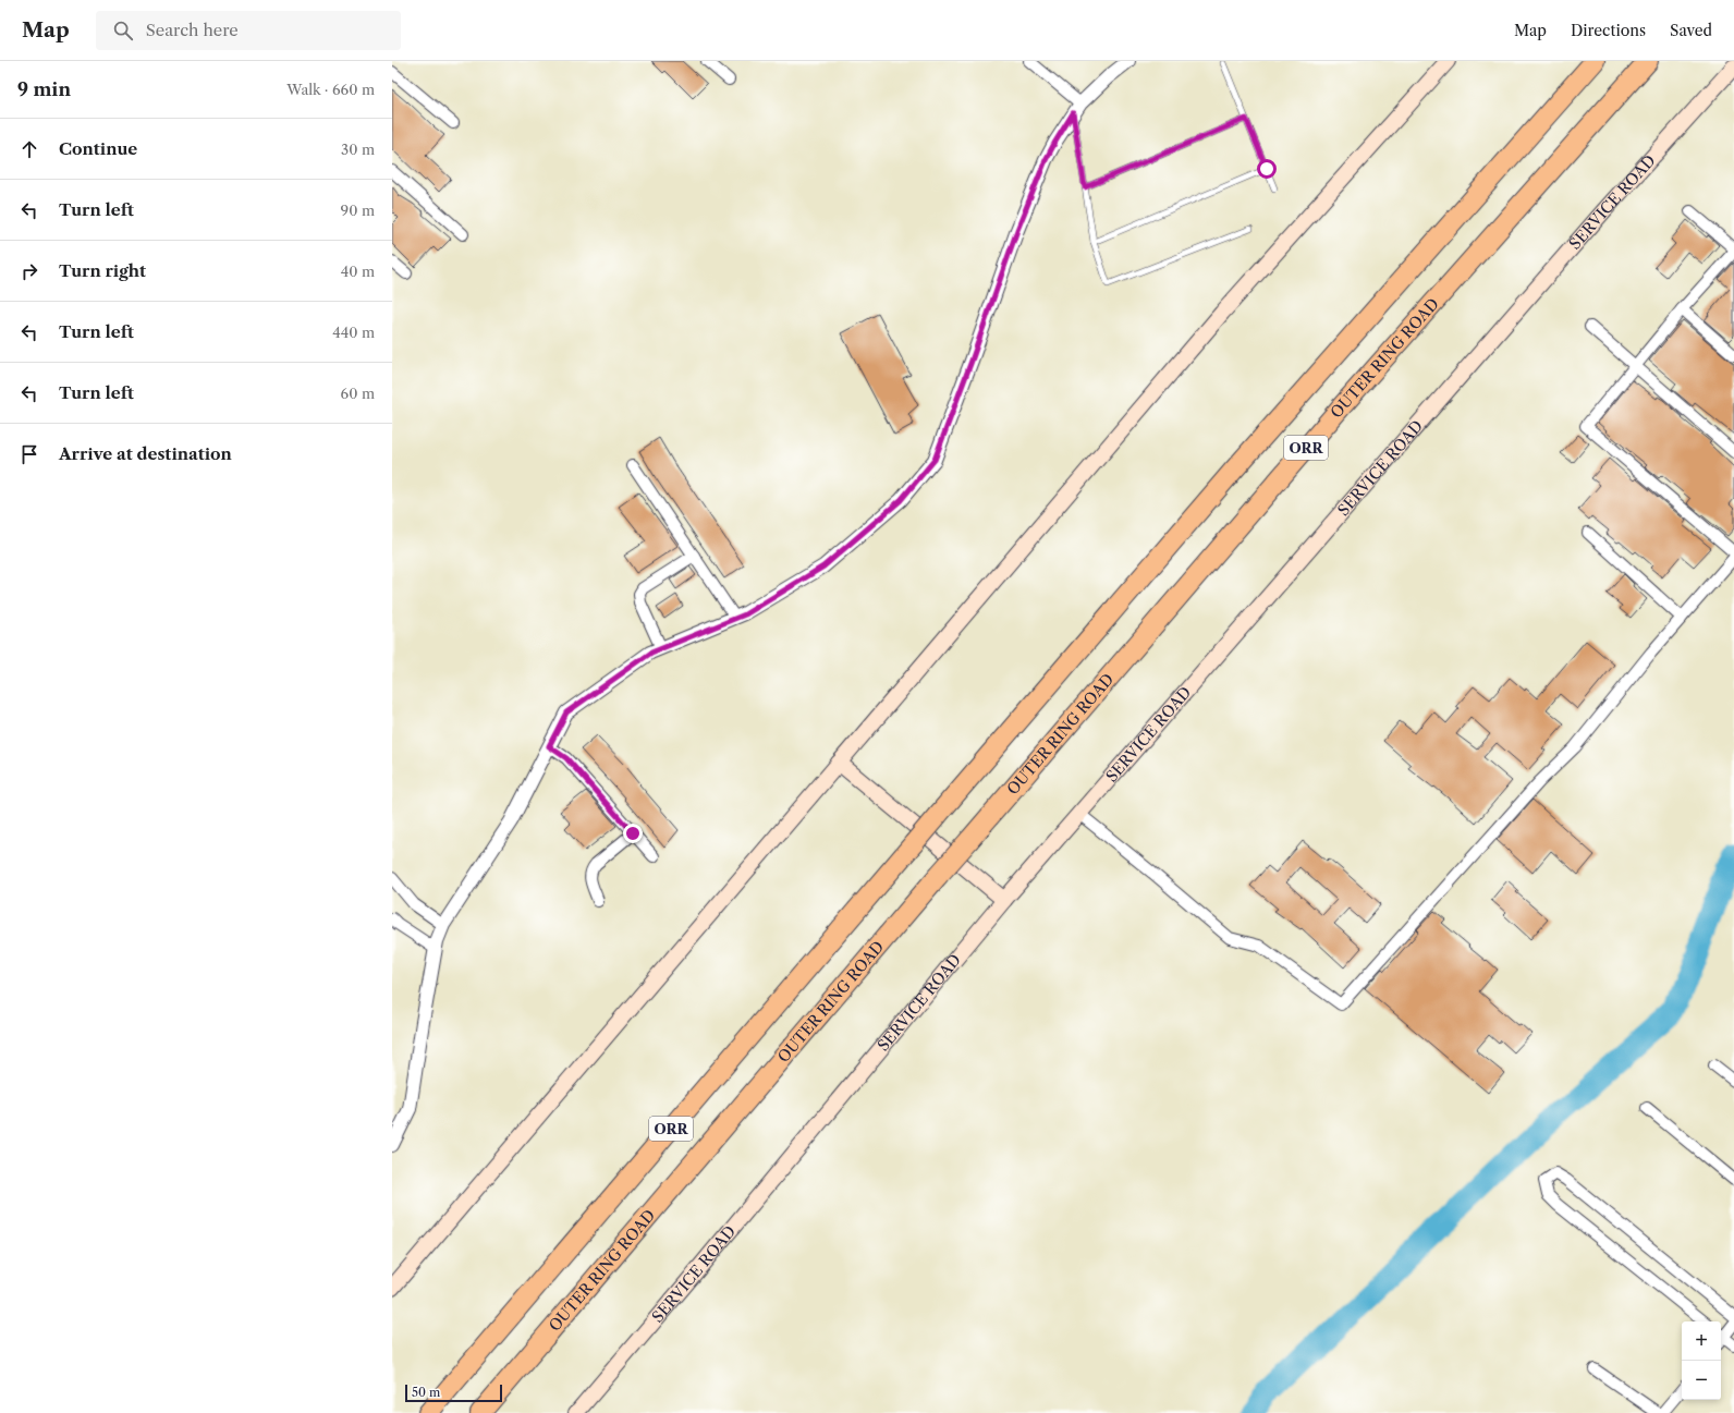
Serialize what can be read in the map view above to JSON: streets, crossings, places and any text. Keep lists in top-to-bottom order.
{
  "streets": {
    "highway": ["OUTER RING ROAD", "ORR"],
    "main road": ["SERVICE ROAD"]
  },
  "scale_bar": "50 m",
  "page": {
    "header": "Map",
    "search": "Search here",
    "nav": ["Map", "Directions", "Saved"],
    "heading": ["9 min", "Walk · 660 m"],
    "list": [
      ["Continue", "30 m"],
      ["Turn left", "90 m"],
      ["Turn right", "40 m"],
      ["Turn left", "440 m"],
      ["Turn left", "60 m"],
      "Arrive at destination"
    ],
    "map_buttons": ["+", "−"],
    "scale": "50 m"
  }
}
